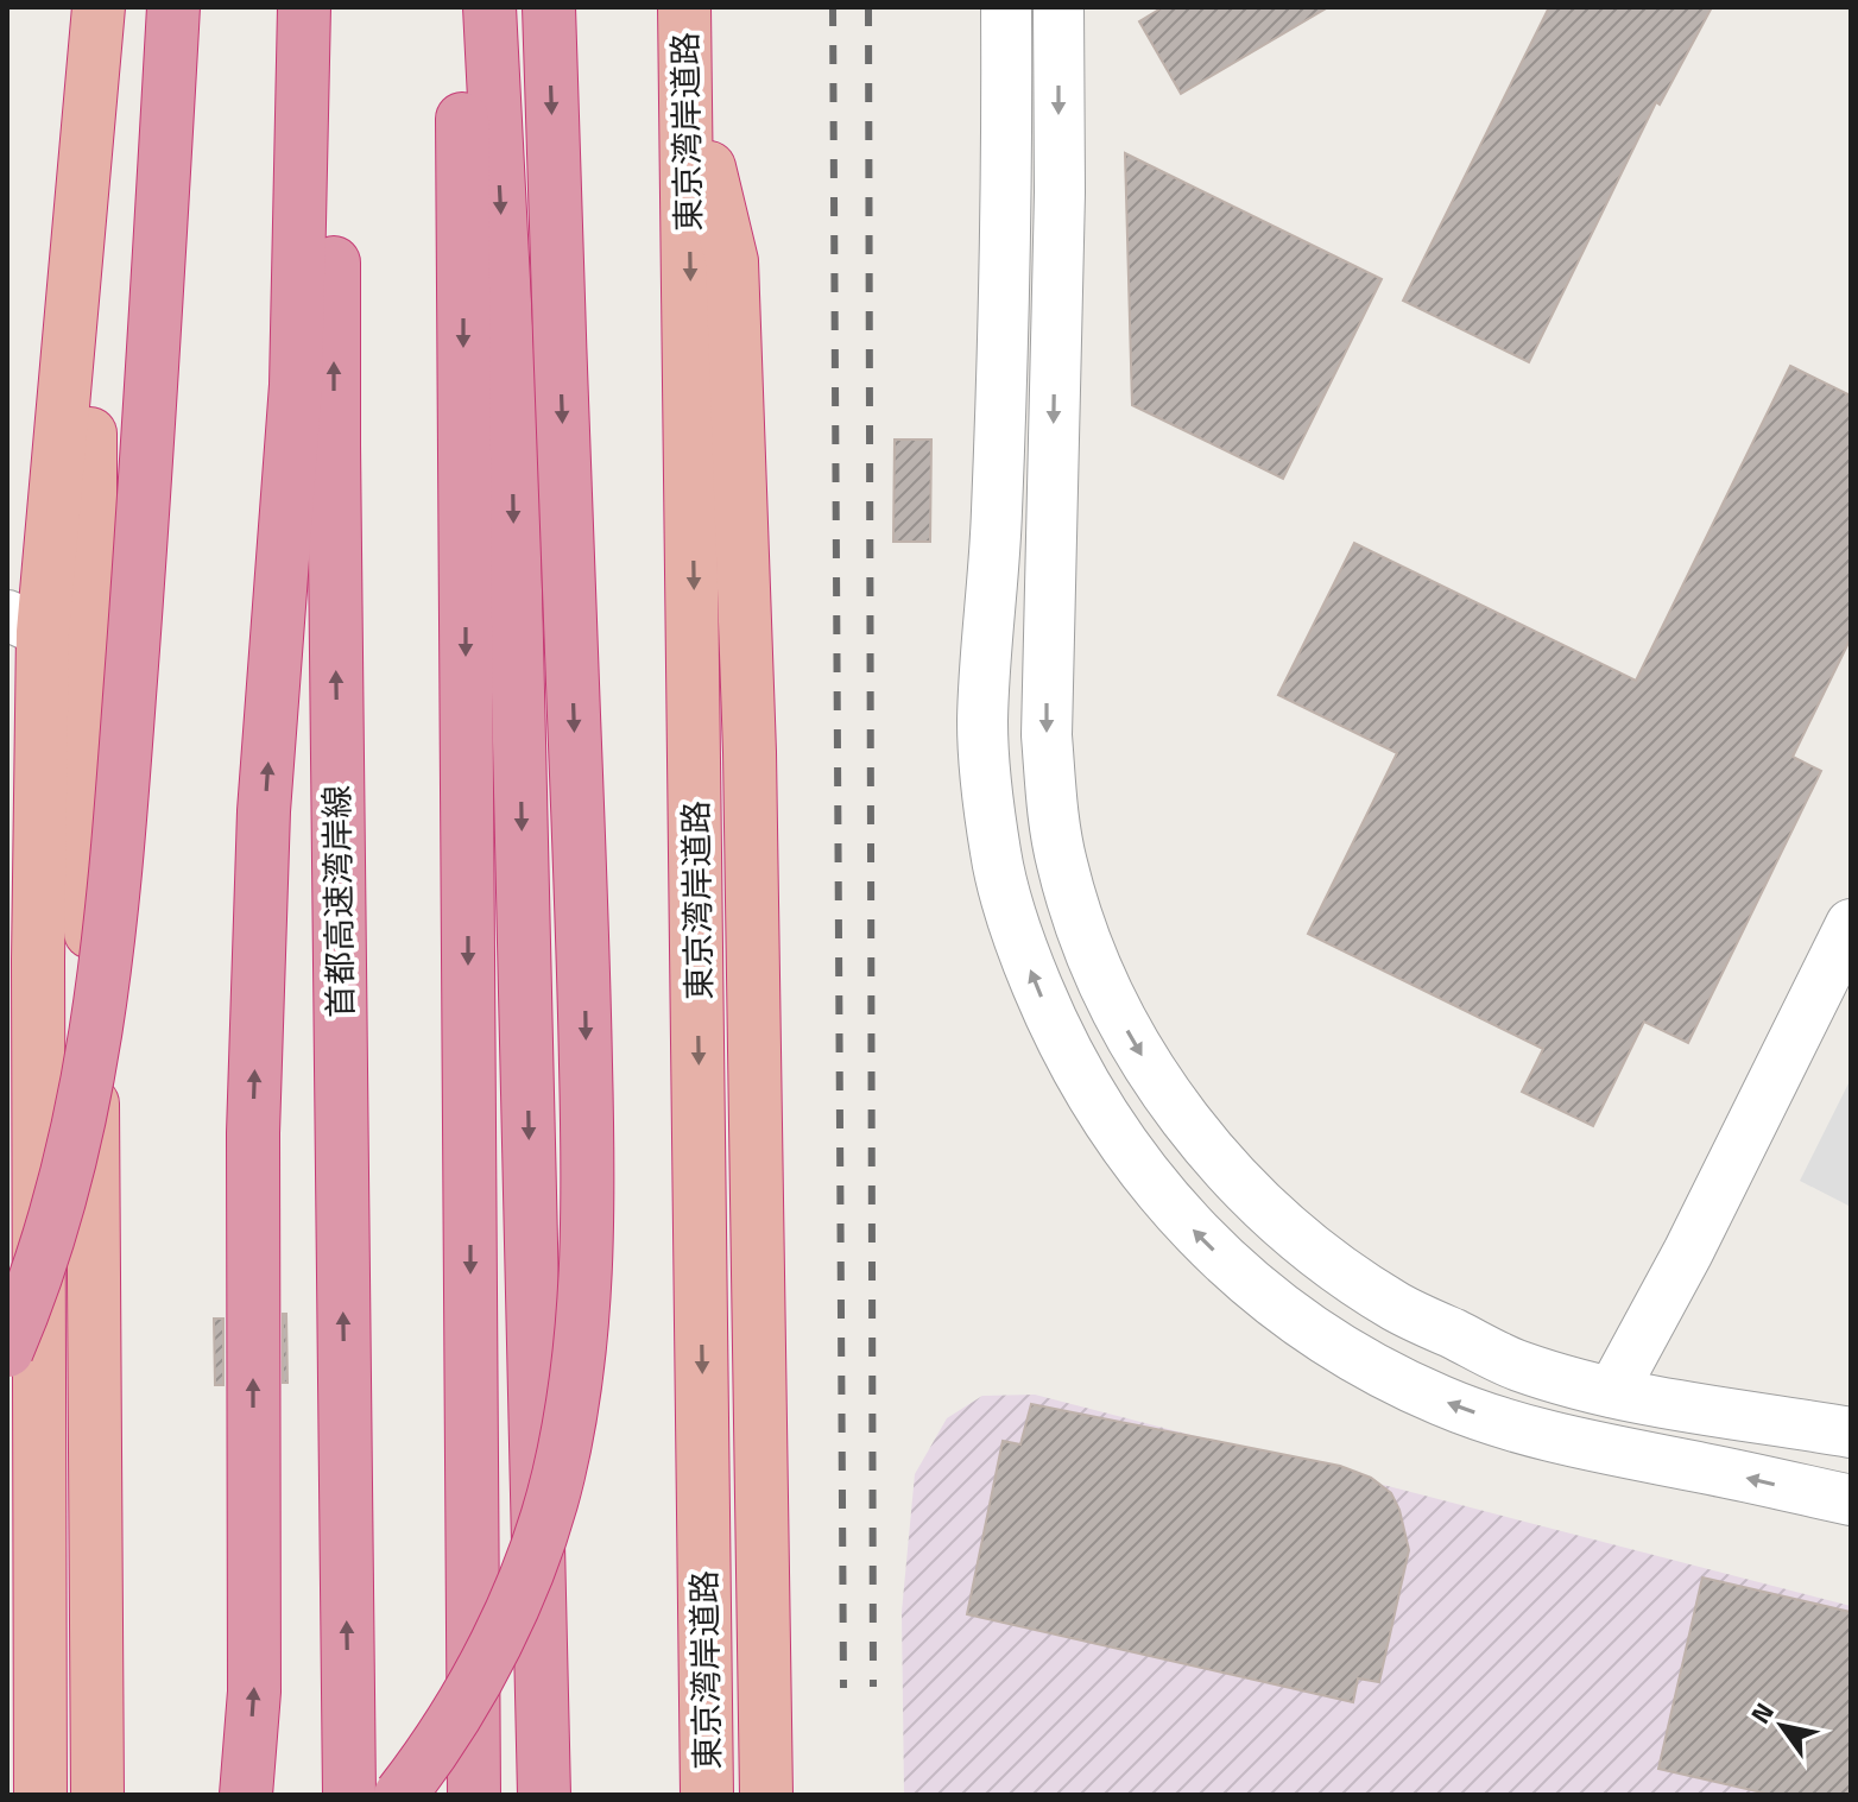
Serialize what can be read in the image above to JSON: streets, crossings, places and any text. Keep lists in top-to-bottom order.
{
  "streets": {
    "highway": ["東京湾岸道路", "首都高速湾岸線"]
  },
  "north": "top left"
}
